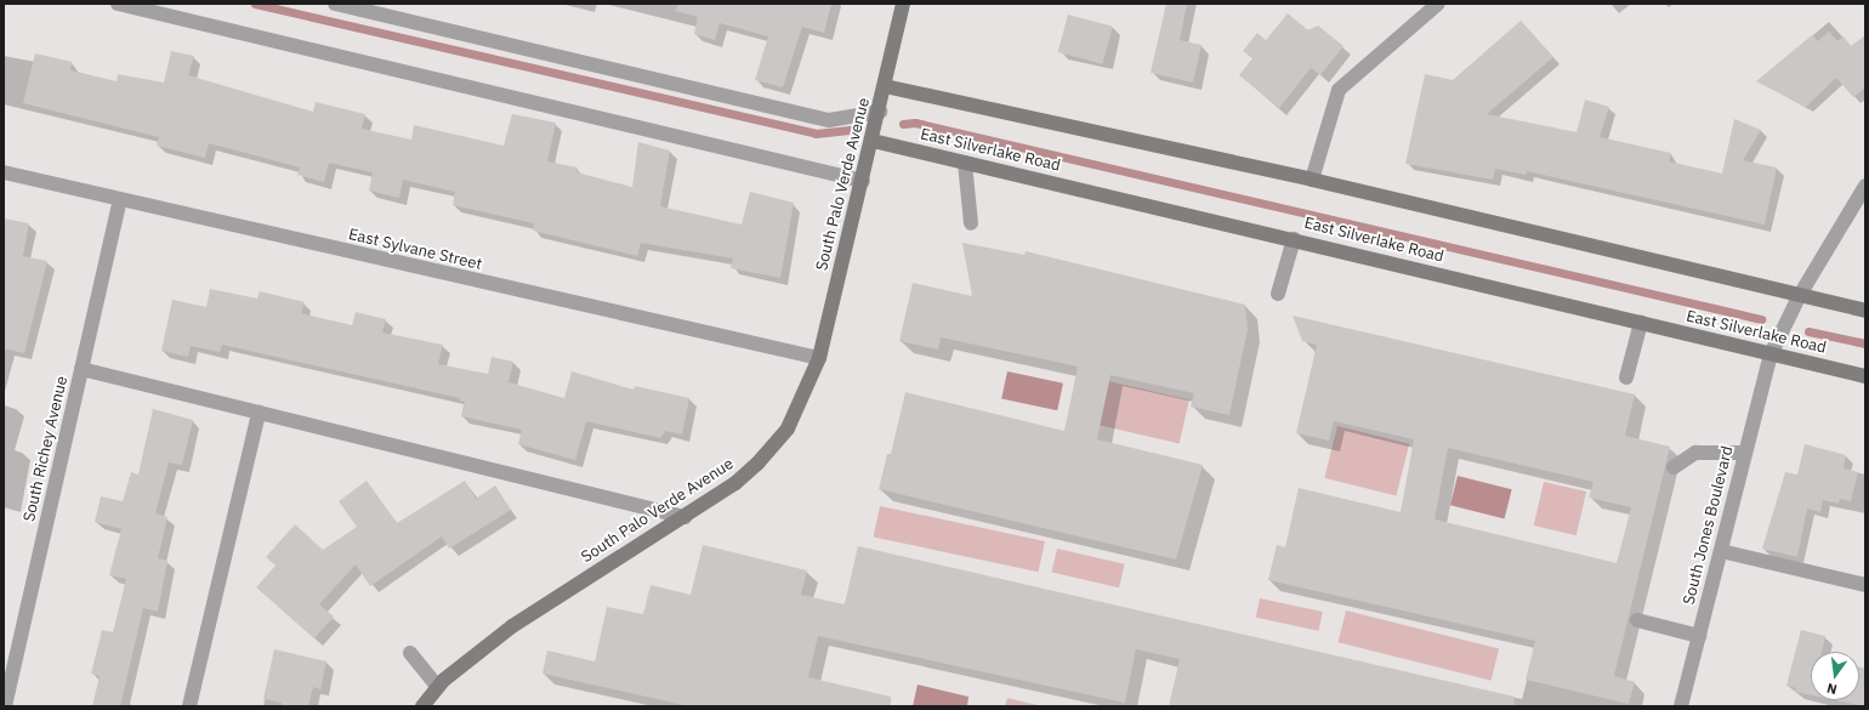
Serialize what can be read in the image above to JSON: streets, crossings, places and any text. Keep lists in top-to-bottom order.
{
  "streets": {
    "street": [
      "East Silverlake Road",
      "South Palo Verde Avenue",
      "East Sylvane Street",
      "South Richey Avenue",
      "South Jones Boulevard"
    ]
  },
  "crossings": [
    ["East Silverlake Road", "South Palo Verde Avenue"],
    ["East Silverlake Road", "South Jones Boulevard"],
    ["South Palo Verde Avenue", "East Sylvane Street"],
    ["East Sylvane Street", "South Richey Avenue"]
  ],
  "north": "bottom"
}
